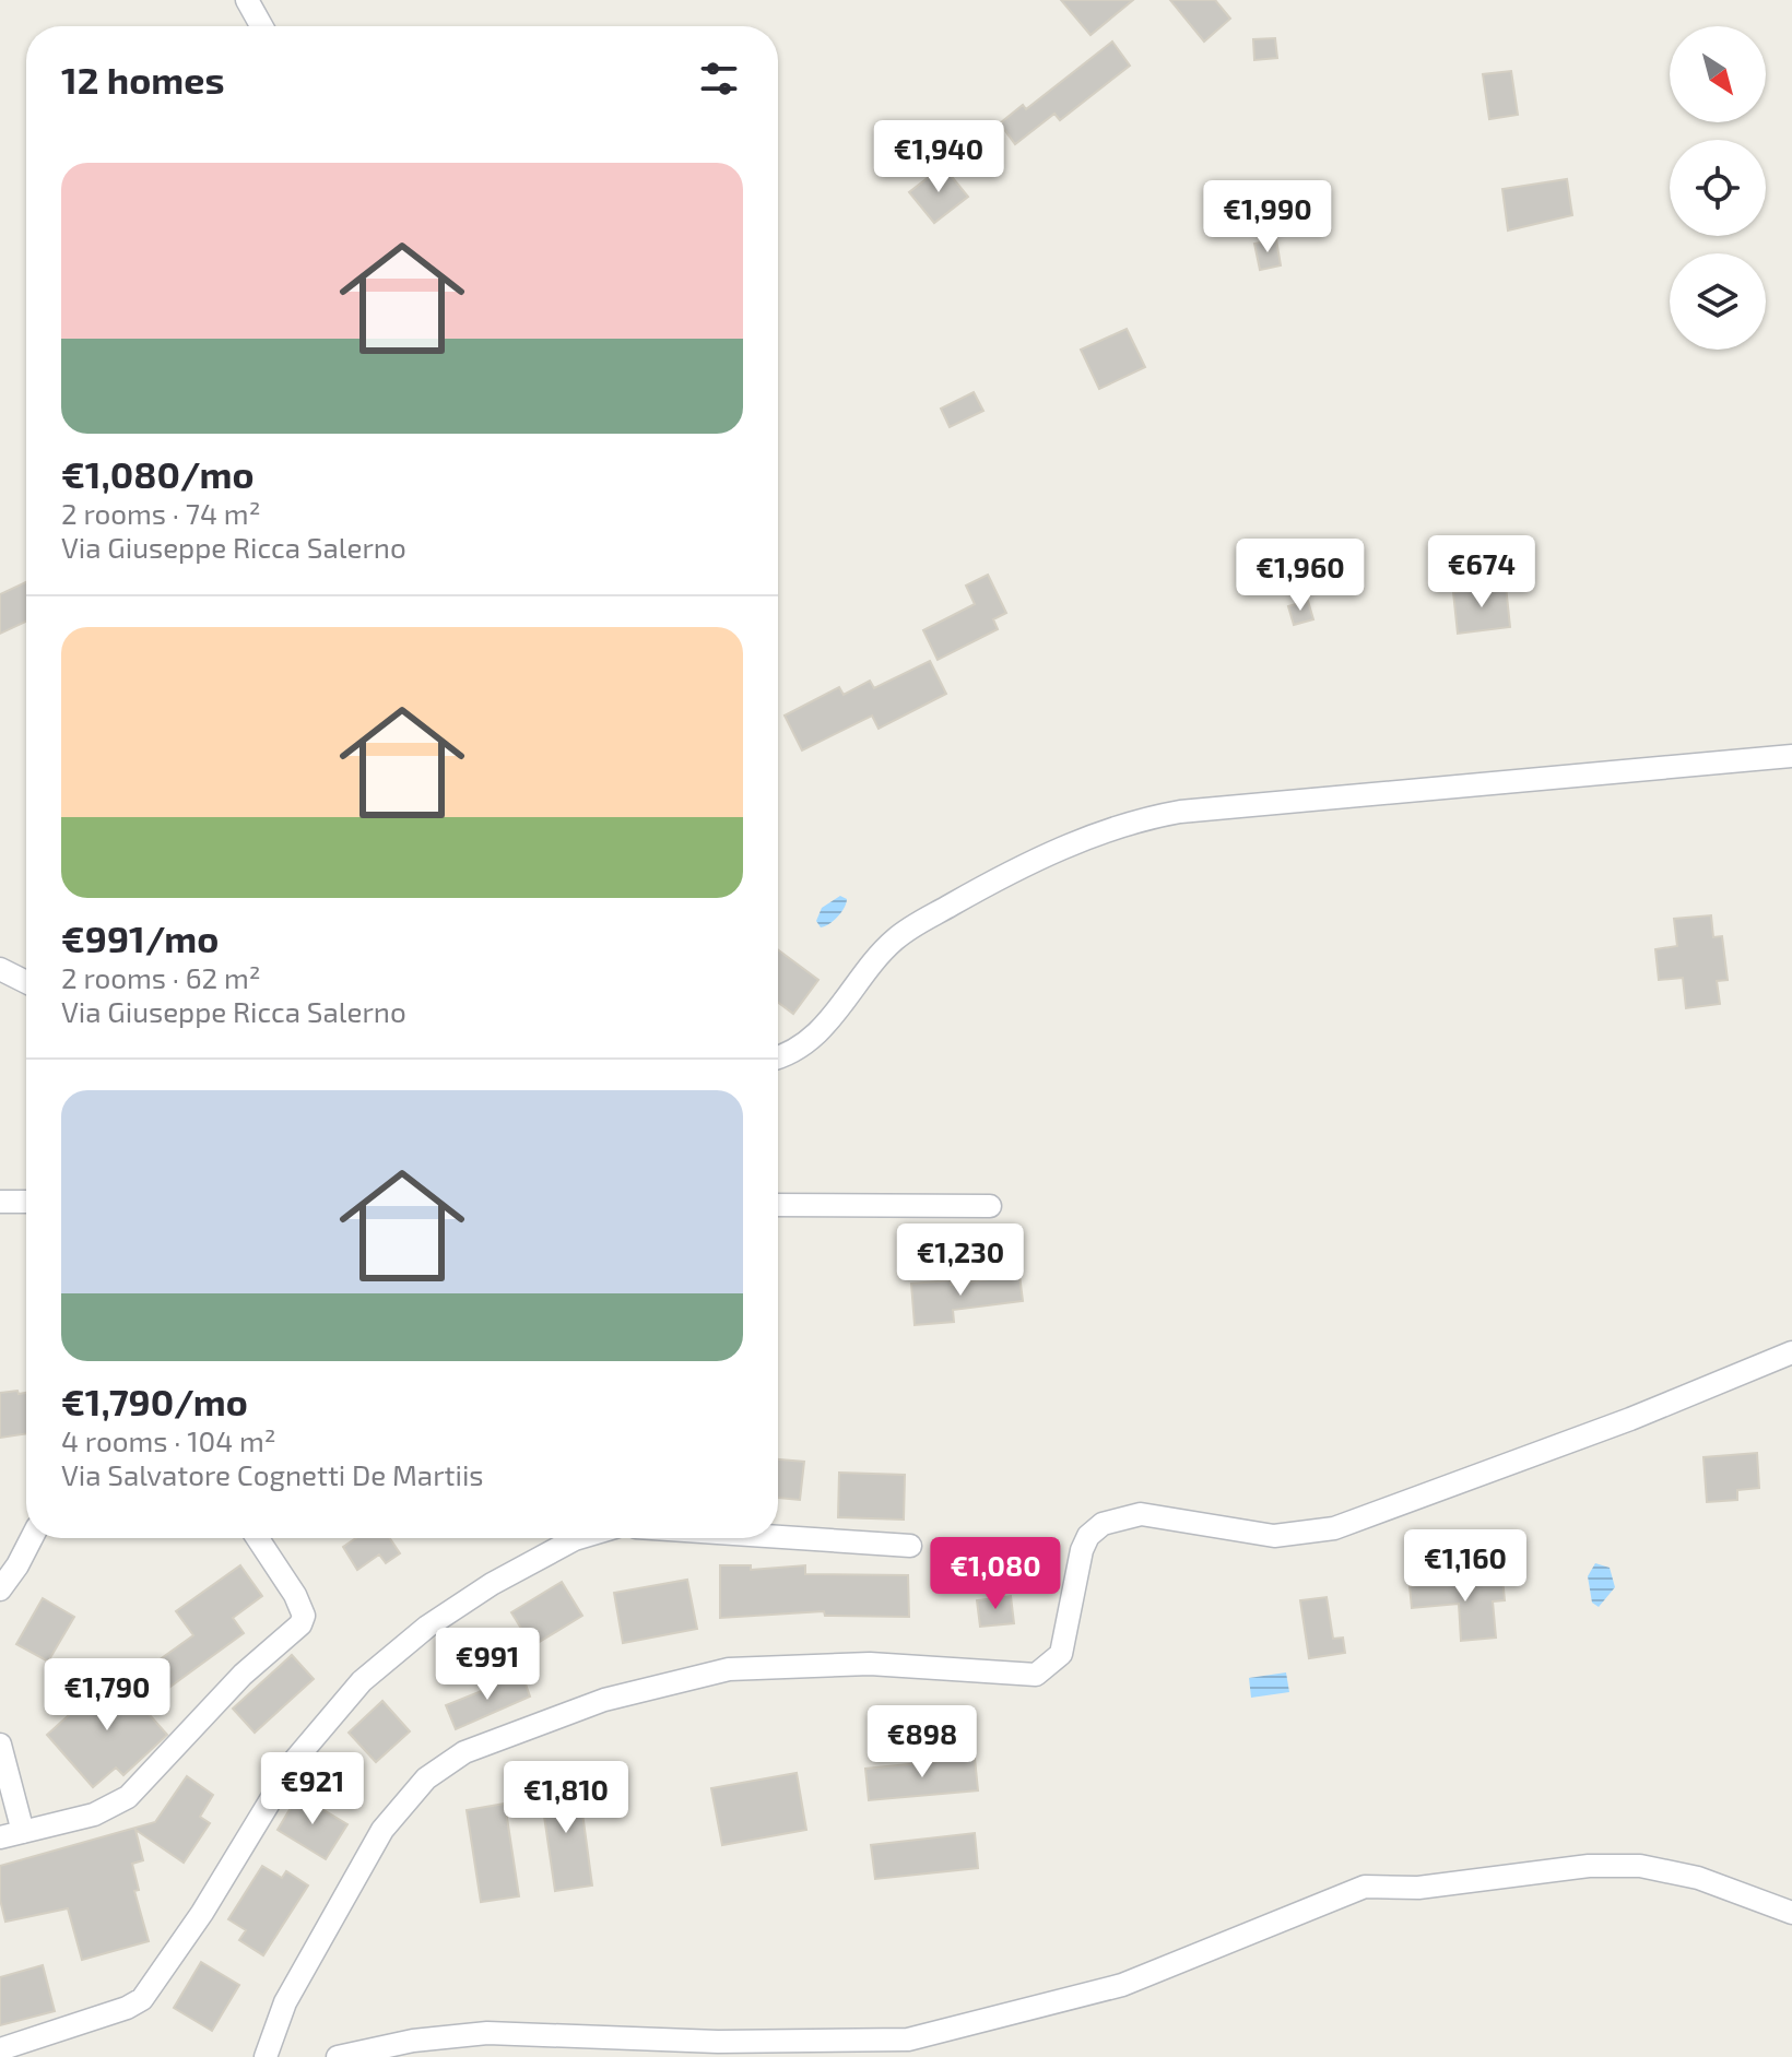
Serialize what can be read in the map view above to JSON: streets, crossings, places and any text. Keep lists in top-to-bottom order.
{
  "north": "bottom right",
  "page": {
    "heading": "12 homes",
    "price": [
      "€1,940",
      "€1,990",
      "€674",
      "€1,960",
      "€1,230",
      "€1,160",
      "€1,080",
      "€991",
      "€1,790",
      "€898",
      "€921",
      "€1,810"
    ],
    "list": [
      {
        "name": "€1,080/mo",
        "note": "2 rooms · 74 m² · Via Giuseppe Ricca Salerno"
      },
      {
        "name": "€991/mo",
        "note": "2 rooms · 62 m² · Via Giuseppe Ricca Salerno"
      },
      {
        "name": "€1,790/mo",
        "note": "4 rooms · 104 m² · Via Salvatore Cognetti De Martiis"
      }
    ]
  }
}
